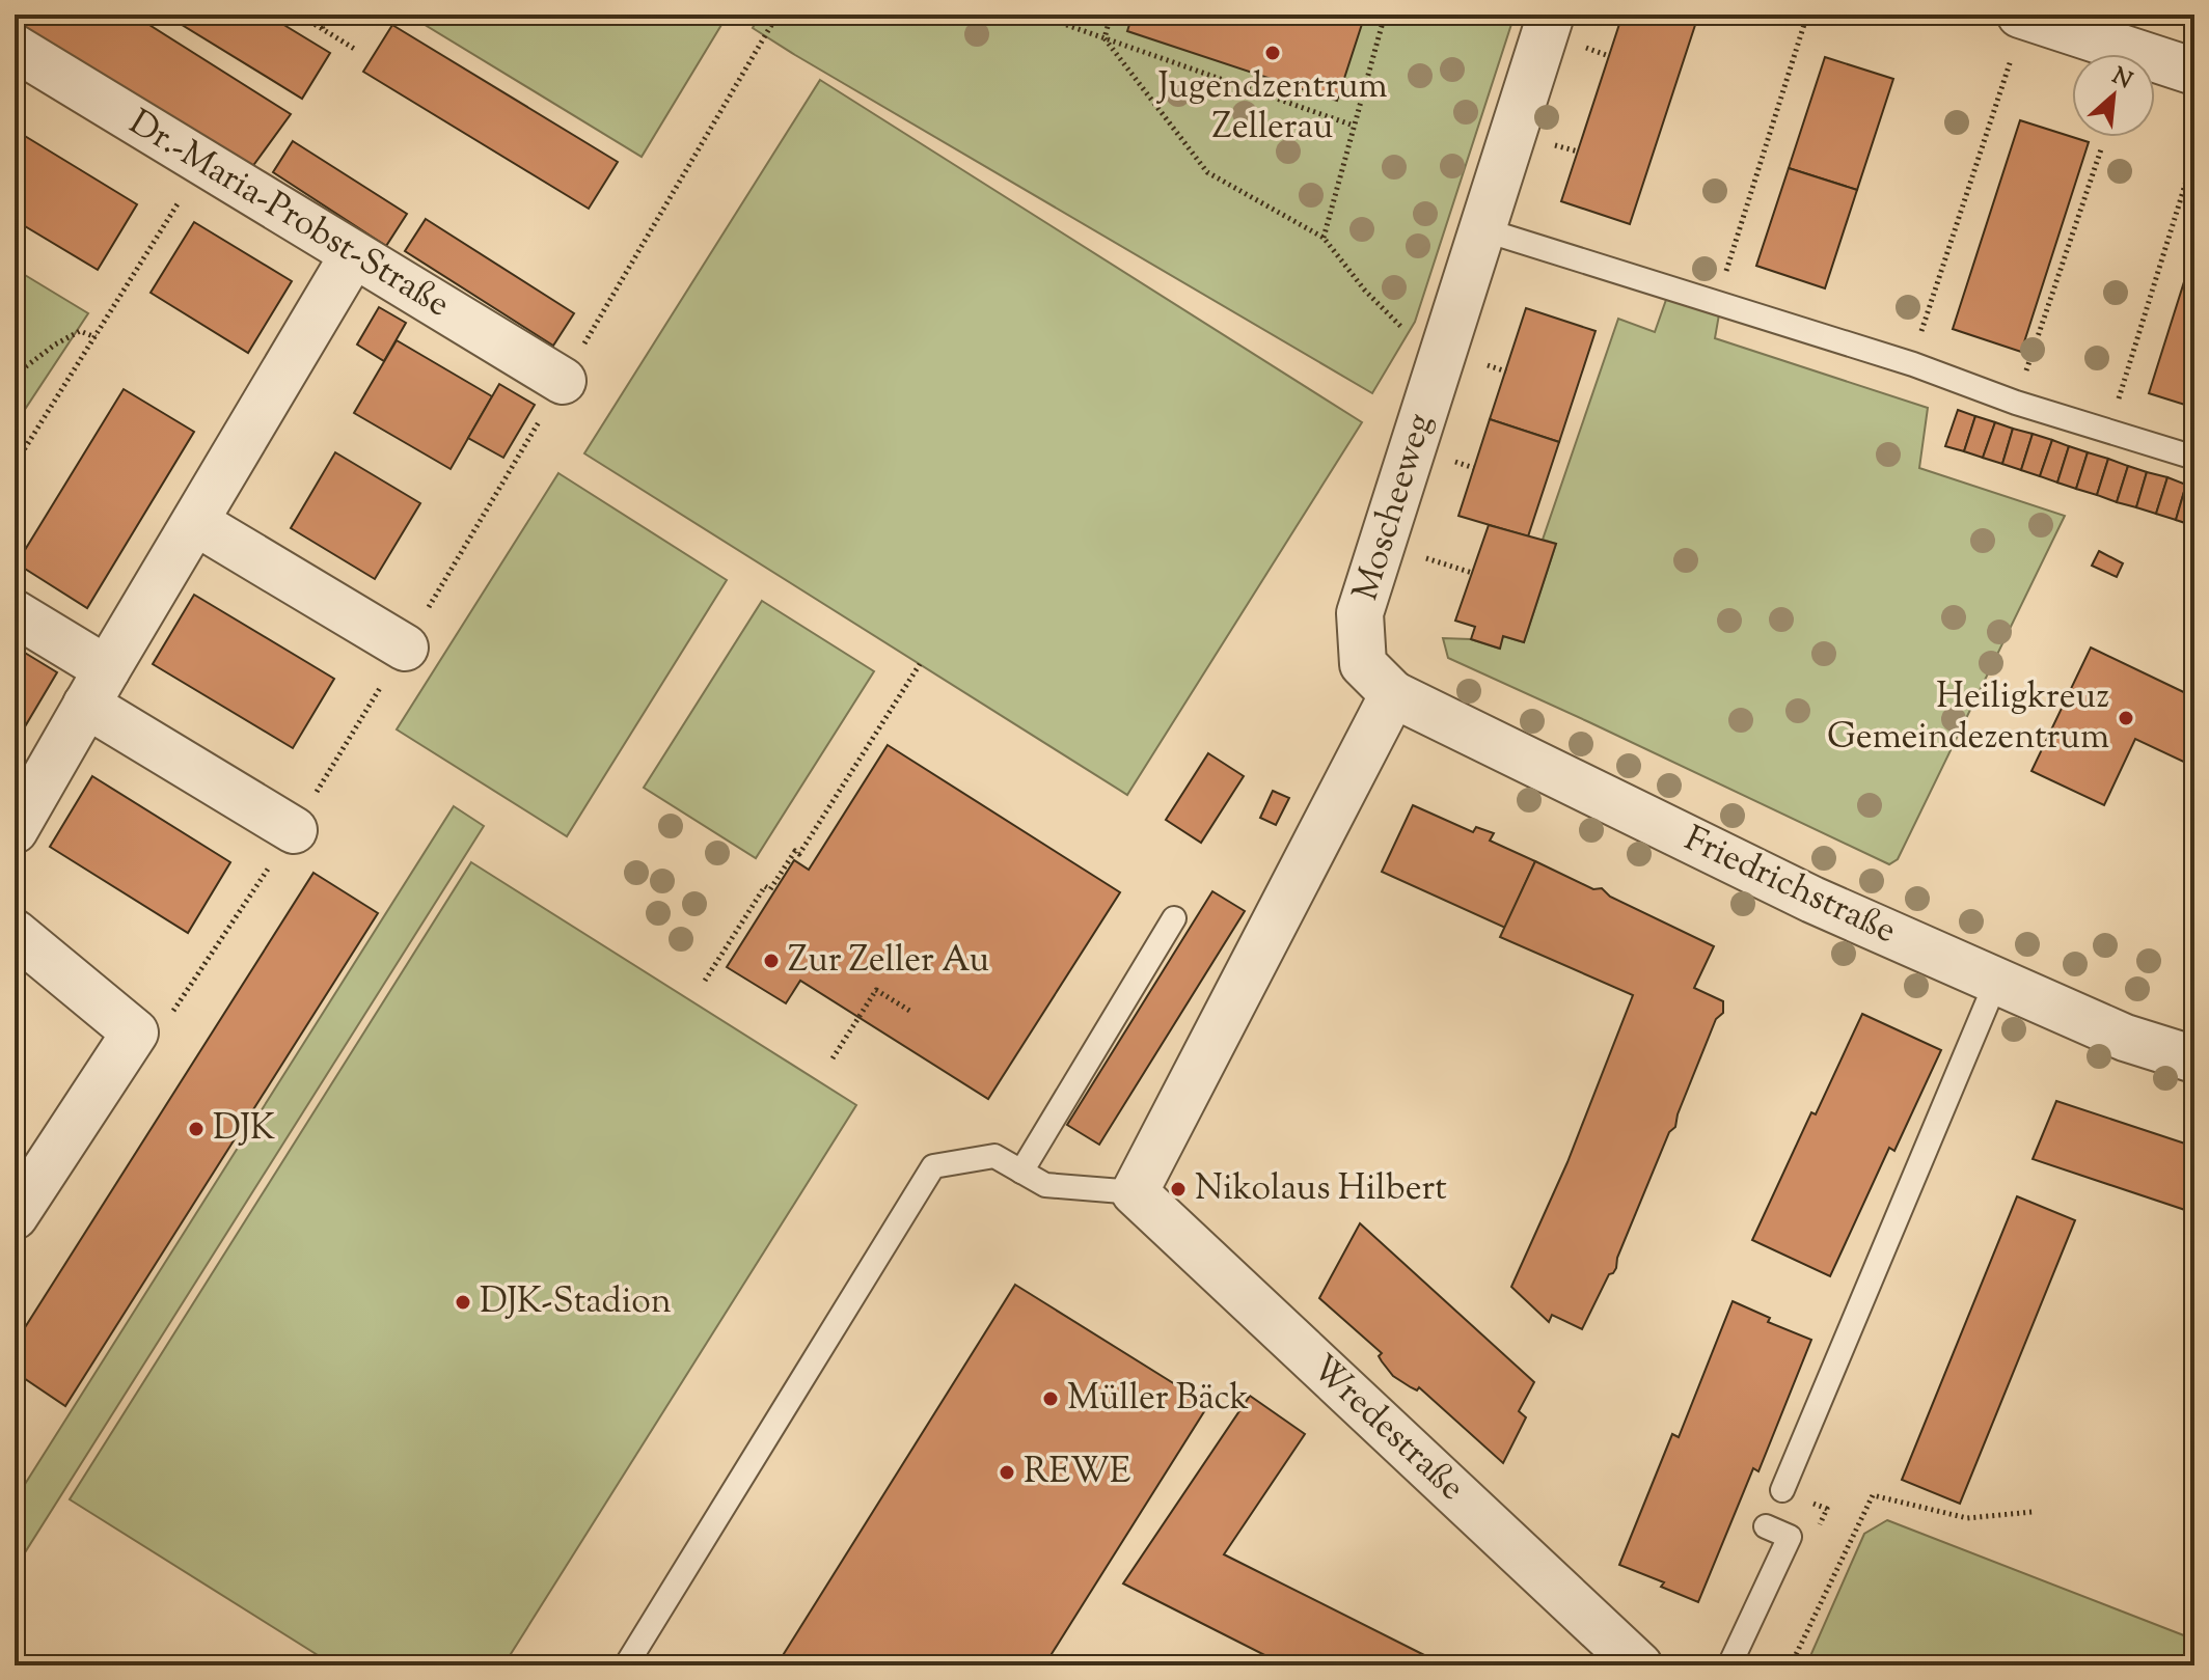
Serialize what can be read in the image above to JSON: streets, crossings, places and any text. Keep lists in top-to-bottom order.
{
  "streets": {
    "street": [
      "Dr.-Maria-Probst-Straße",
      "Moscheeweg",
      "Friedrichstraße",
      "Wredestraße"
    ]
  },
  "crossings": [
    ["Moscheeweg", "Friedrichstraße"]
  ],
  "places": [
    "Jugendzentrum Zellerau",
    "Heiligkreuz Gemeindezentrum",
    "Zur Zeller Au",
    "DJK",
    "Nikolaus Hilbert",
    "DJK-Stadion",
    "Müller Bäck",
    "REWE"
  ],
  "north": "top right"
}
